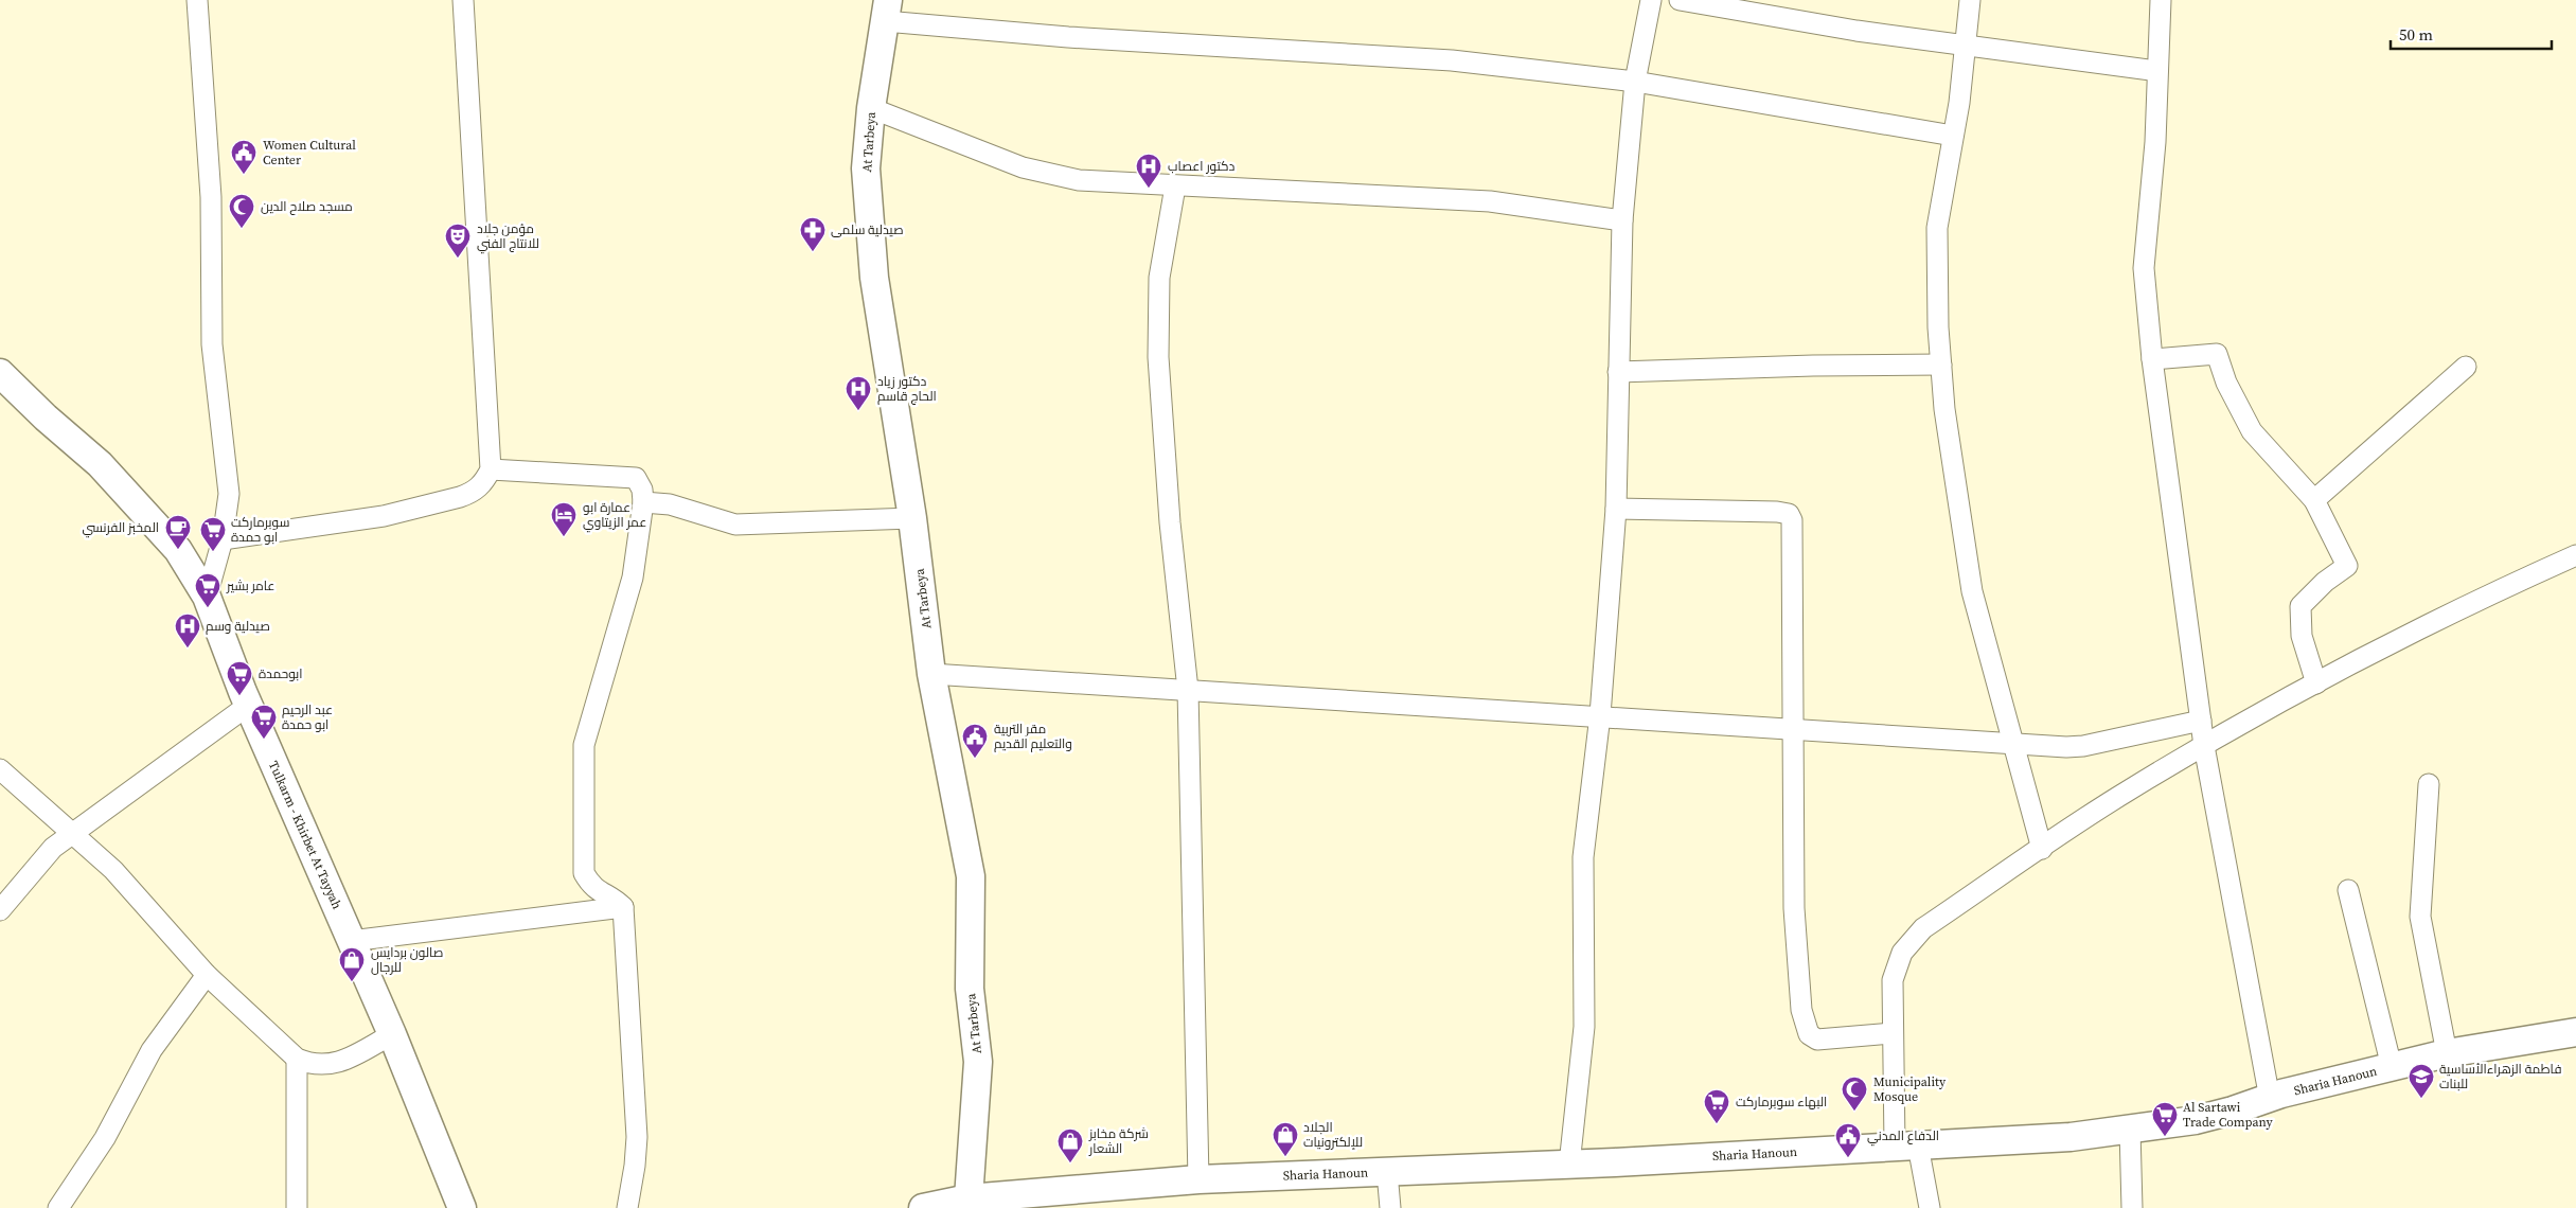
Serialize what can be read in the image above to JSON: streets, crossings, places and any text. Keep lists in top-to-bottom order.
{
  "streets": {
    "street": ["At Tarbeya", "Tulkarm - Khirbet At Tayyah", "Sharia Hanoun"]
  },
  "crossings": [
    ["At Tarbeya", "Sharia Hanoun"]
  ],
  "places": {
    "public building": ["Women Cultural Center", "مقر التربية والتعليم القديم", "الدفاع المدني"],
    "hospital": ["دكتور اعصاب", "دكتور زياد الحاج قاسم", "صيدلية وسم"],
    "mosque": ["مسجد صلاح الدين", "Municipality Mosque"],
    "pharmacy": ["صيدلية سلمى"],
    "theatre": ["مؤمن جلاد للانتاج الفني"],
    "hotel": ["عمارة ابو عمر الزيتاوي"],
    "cafe": ["المخبز الفرنسي"],
    "supermarket": [
      "سوبرماركت ابو حمدة",
      "عامر بشير",
      "ابوحمدة",
      "عبد الرحيم ابو حمدة",
      "البهاء سوبرماركت",
      "Al Sartawi Trade Company"
    ],
    "shop": ["صالون بردايس للرجال", "الجلاد للإلكترونيات", "شركة مخابز الشعار"],
    "school or university": ["فاطمة الزهراءالأساسية للبنات"]
  },
  "scale_bar": "50 m"
}
